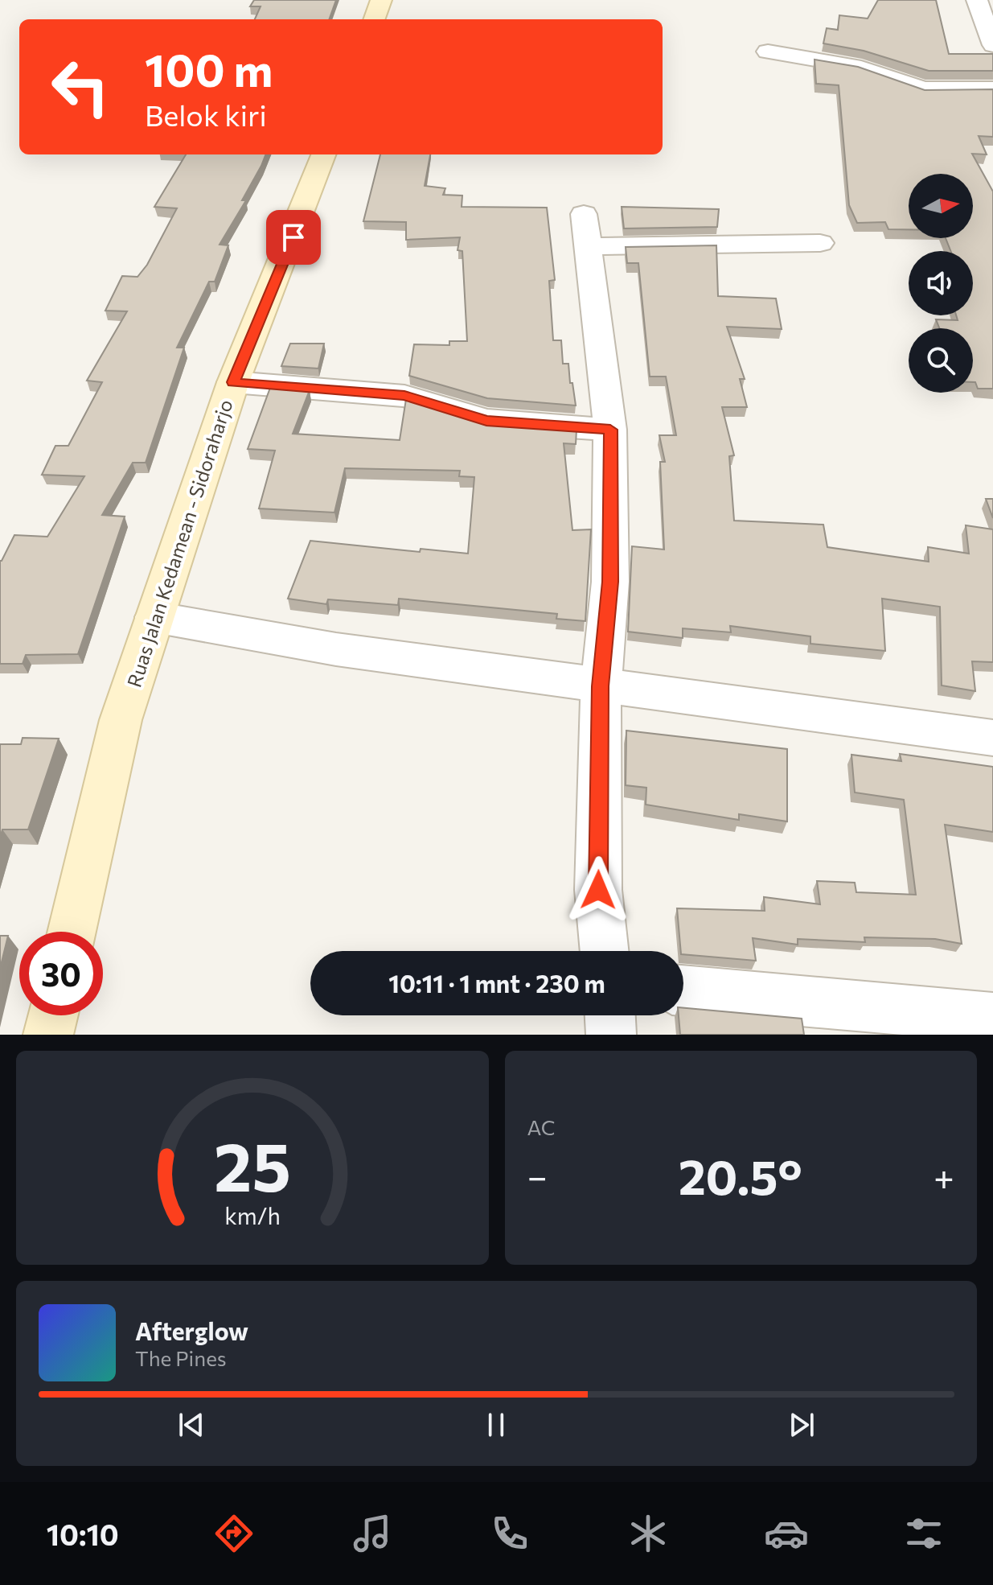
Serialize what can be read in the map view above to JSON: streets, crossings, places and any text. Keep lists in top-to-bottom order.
{
  "streets": {
    "main road": ["Ruas Jalan Kedamean - Sidoraharjo"]
  },
  "north": "right",
  "page": {
    "turn": ["100 m", "Belok kiri"],
    "limit": "30",
    "trip": "10:11 · 1 mnt · 230 m",
    "tile": "AC",
    "heat": ["−", "20.5°", "+"],
    "song": ["Afterglow", "The Pines"],
    "tabs": "10:10",
    "gauge": ["25", "km/h"]
  }
}
